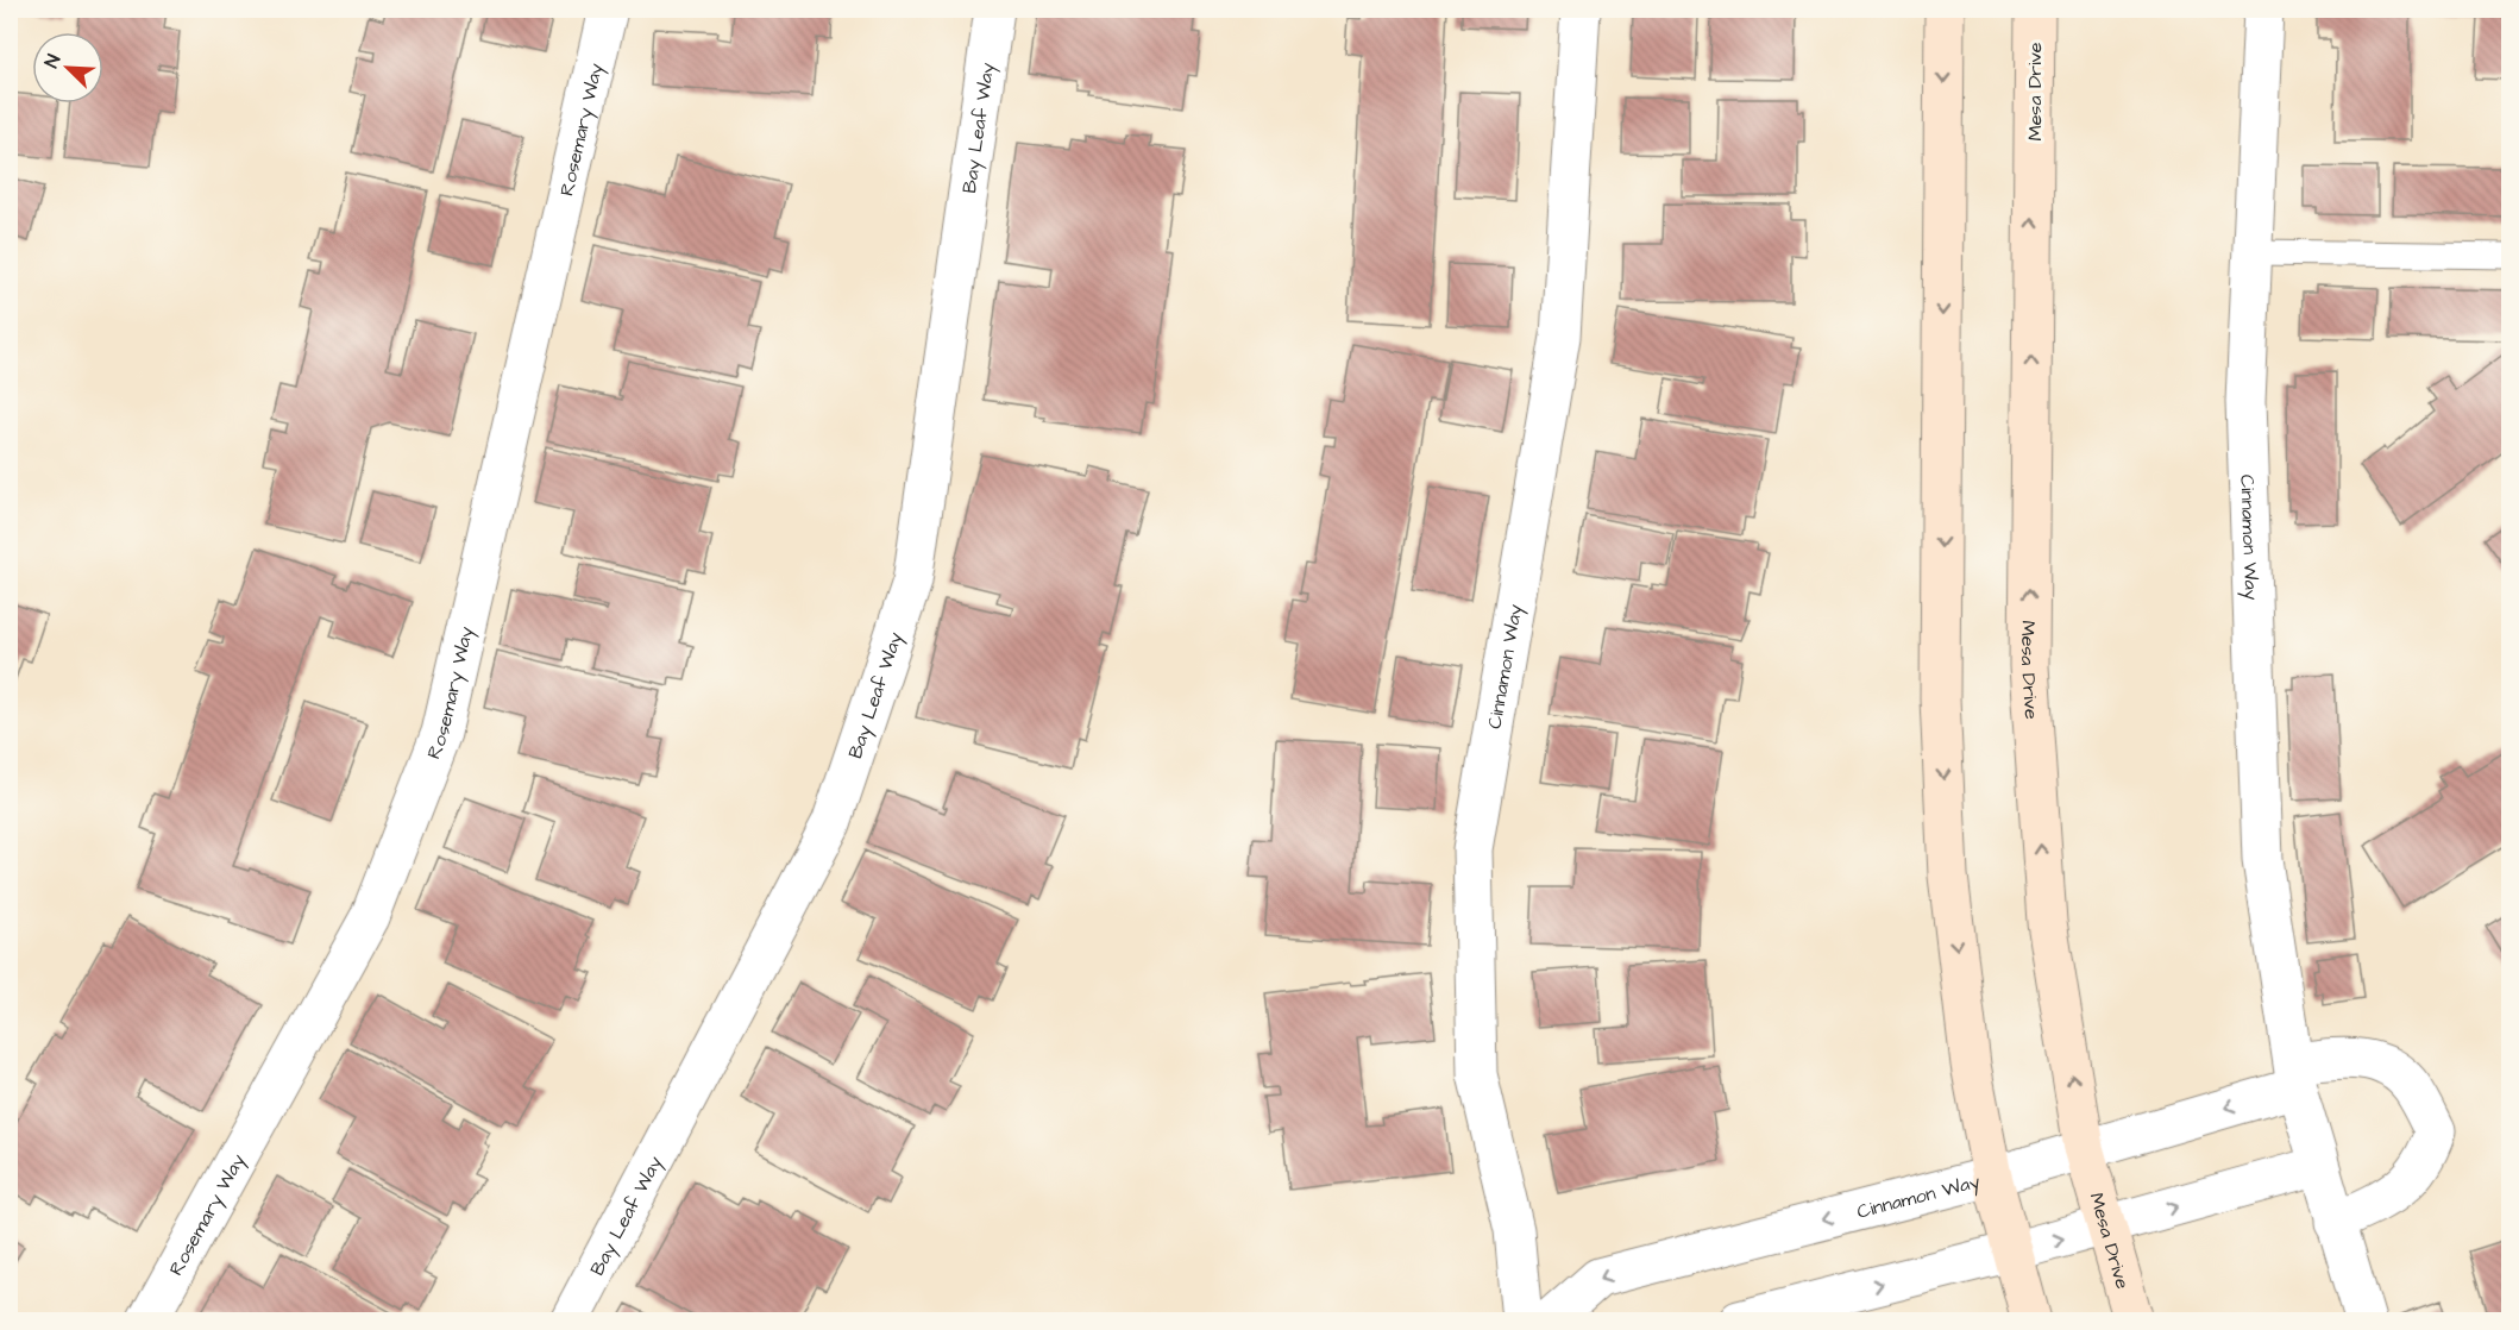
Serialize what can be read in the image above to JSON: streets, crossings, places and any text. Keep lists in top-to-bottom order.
{
  "streets": {
    "main road": ["Mesa Drive"],
    "street": ["Bay Leaf Way", "Rosemary Way", "Cinnamon Way"]
  },
  "crossings": [
    ["Mesa Drive", "Cinnamon Way"]
  ],
  "north": "top left"
}
